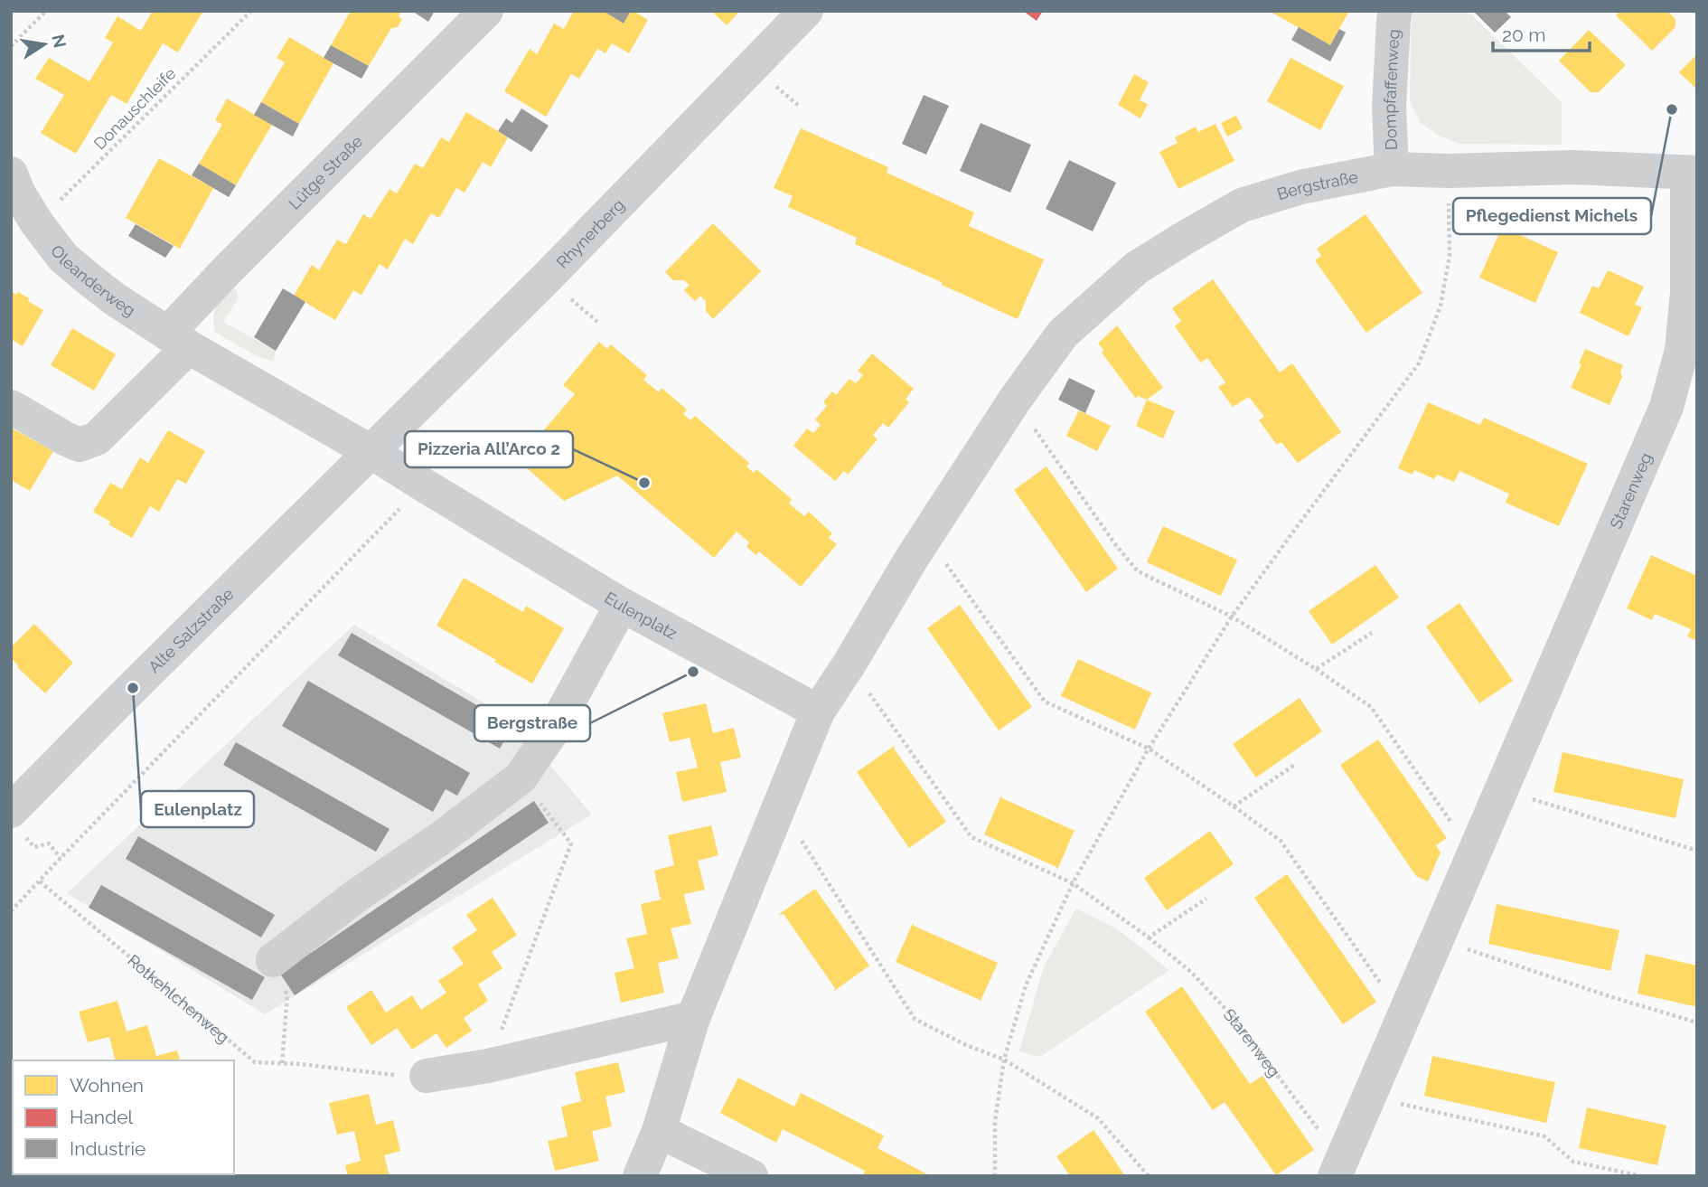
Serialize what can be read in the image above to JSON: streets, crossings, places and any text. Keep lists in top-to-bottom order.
{
  "streets": {
    "street": [
      "Dompfaffenweg",
      "Lütge Straße",
      "Bergstraße",
      "Rhynerberg",
      "Oleanderweg",
      "Starenweg",
      "Eulenplatz",
      "Alte Salzstraße"
    ],
    "path": ["Donauschleife", "Rotkehlchenweg"]
  },
  "crossings": [
    ["Dompfaffenweg", "Bergstraße"],
    ["Donauschleife", "Oleanderweg"],
    ["Lütge Straße", "Oleanderweg"],
    ["Bergstraße", "Starenweg"],
    ["Bergstraße", "Eulenplatz"],
    ["Rhynerberg", "Oleanderweg"],
    ["Rhynerberg", "Eulenplatz"],
    ["Rhynerberg", "Alte Salzstraße"],
    ["Oleanderweg", "Eulenplatz"],
    ["Oleanderweg", "Alte Salzstraße"],
    ["Eulenplatz", "Alte Salzstraße"]
  ],
  "places": [
    "Pflegedienst Michels",
    "Pizzeria All’Arco 2",
    "Bergstraße",
    "Eulenplatz"
  ],
  "legend": ["Wohnen", "Handel", "Industrie"],
  "scale_bar": "20 m",
  "north": "right"
}
